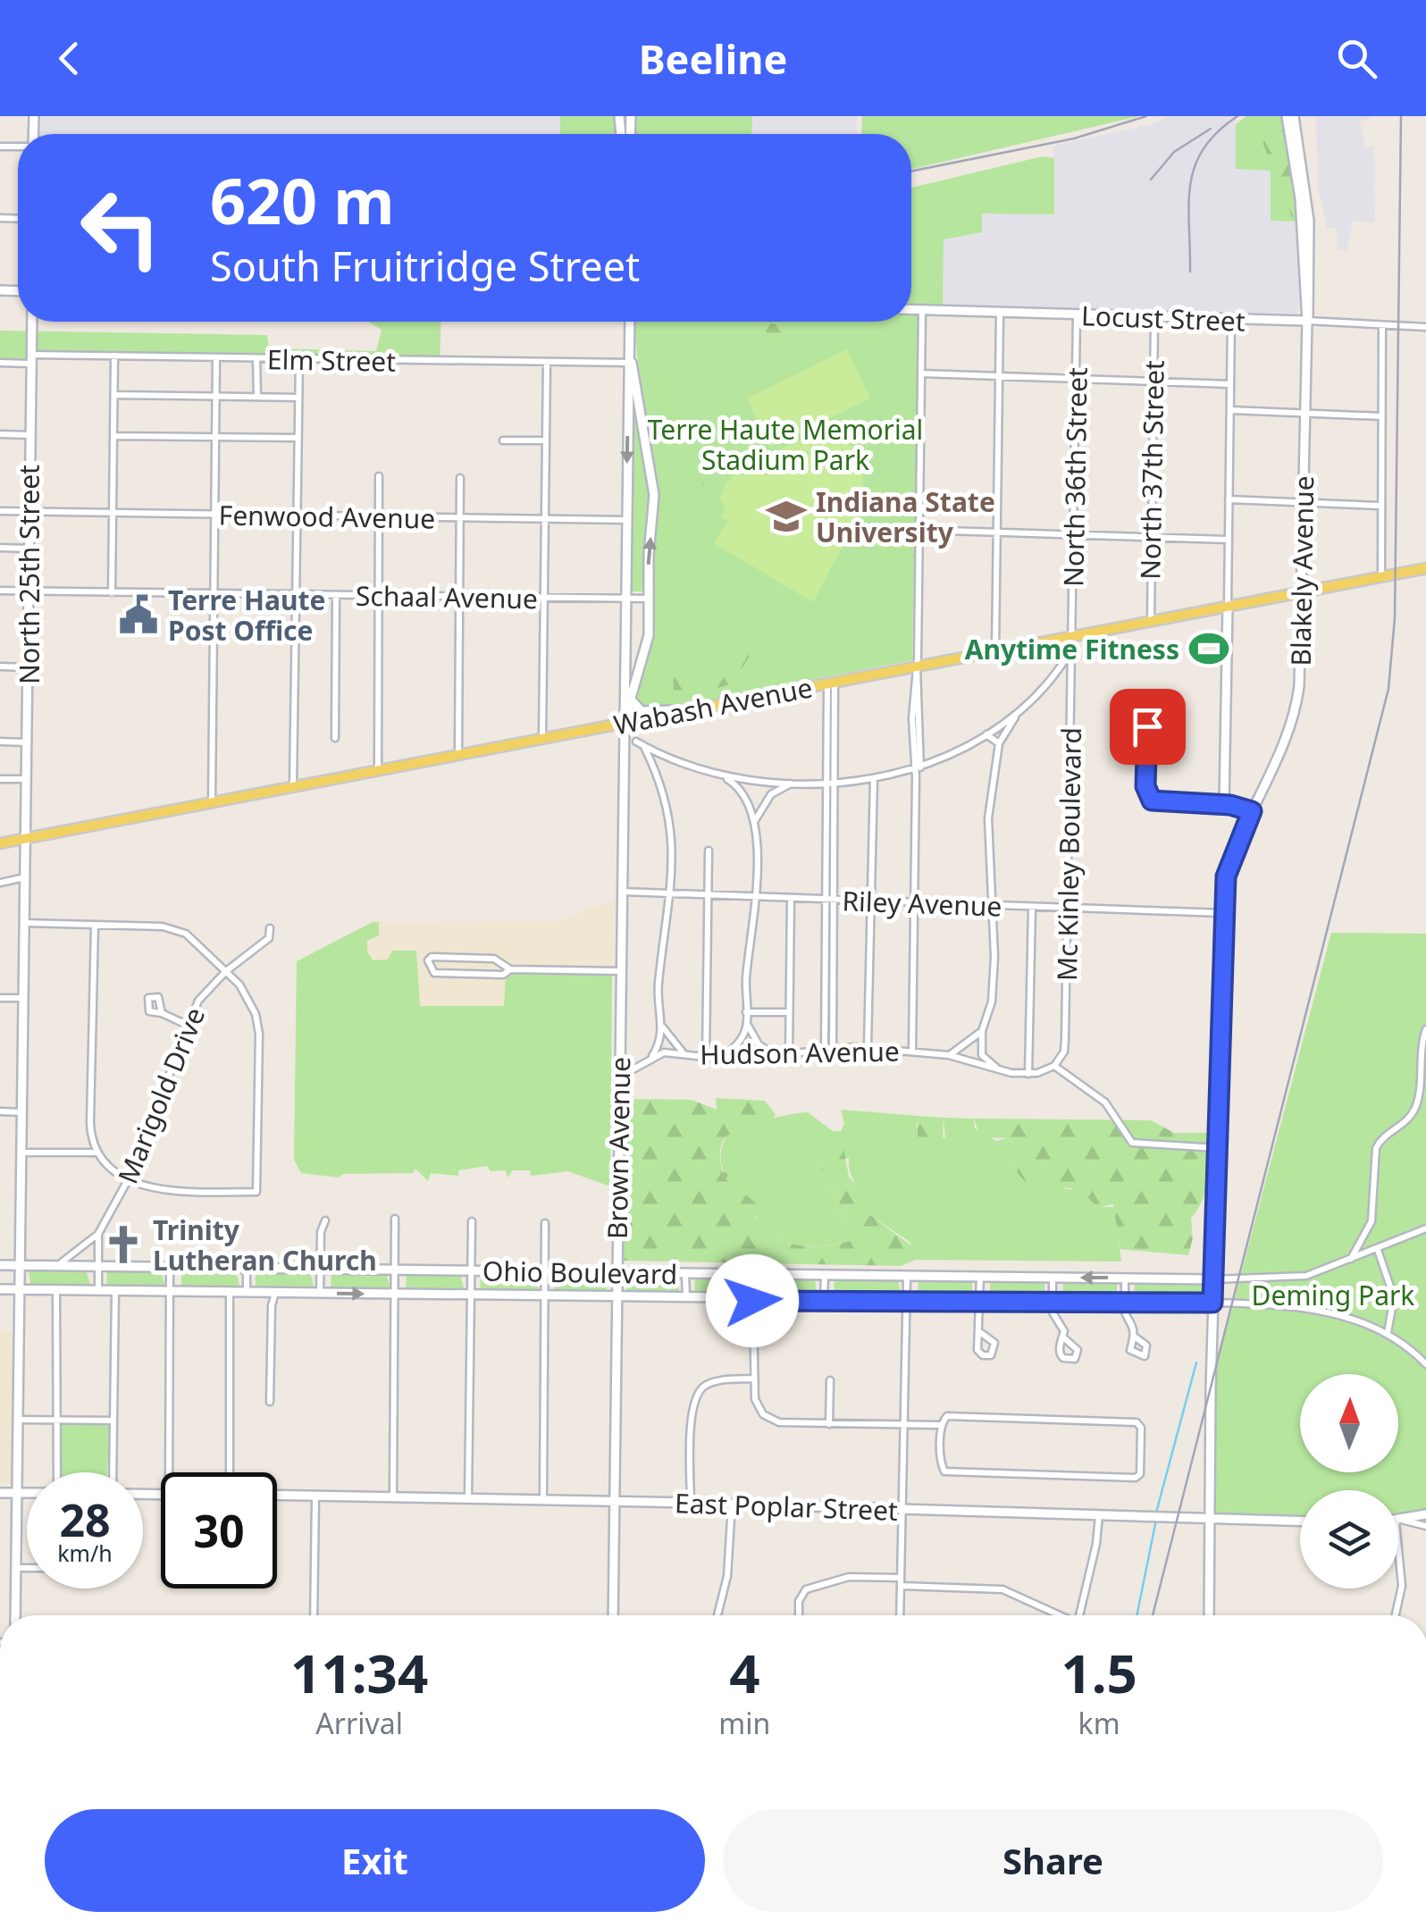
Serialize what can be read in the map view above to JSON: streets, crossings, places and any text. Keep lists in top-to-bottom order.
{
  "streets": {
    "main road": ["Wabash Avenue"],
    "street": [
      "Locust Street",
      "Elm Street",
      "North 37th Street",
      "North 36th Street",
      "Fenwood Avenue",
      "Blakely Avenue",
      "North 25th Street",
      "Schaal Avenue",
      "Mc Kinley Boulevard",
      "Riley Avenue",
      "Hudson Avenue",
      "Marigold Drive",
      "Brown Avenue",
      "Ohio Boulevard",
      "East Poplar Street"
    ]
  },
  "crossings": [
    ["Locust Street", "North 37th Street"],
    ["Locust Street", "North 36th Street"],
    ["Locust Street", "Blakely Avenue"],
    ["Elm Street", "North 25th Street"],
    ["Elm Street", "Brown Avenue"],
    ["North 37th Street", "Wabash Avenue"],
    ["North 36th Street", "Wabash Avenue"],
    ["North 36th Street", "Mc Kinley Boulevard"],
    ["Fenwood Avenue", "North 25th Street"],
    ["Fenwood Avenue", "Brown Avenue"],
    ["Blakely Avenue", "Wabash Avenue"],
    ["Blakely Avenue", "Riley Avenue"],
    ["Blakely Avenue", "Ohio Boulevard"],
    ["Blakely Avenue", "East Poplar Street"],
    ["North 25th Street", "Schaal Avenue"],
    ["North 25th Street", "Wabash Avenue"],
    ["North 25th Street", "Ohio Boulevard"],
    ["Schaal Avenue", "Brown Avenue"],
    ["Wabash Avenue", "Mc Kinley Boulevard"],
    ["Wabash Avenue", "Brown Avenue"],
    ["Mc Kinley Boulevard", "Riley Avenue"],
    ["Mc Kinley Boulevard", "Hudson Avenue"],
    ["Riley Avenue", "Brown Avenue"],
    ["Hudson Avenue", "Brown Avenue"],
    ["Marigold Drive", "Ohio Boulevard"],
    ["Brown Avenue", "Ohio Boulevard"],
    ["Brown Avenue", "East Poplar Street"]
  ],
  "parks": ["Terre Haute Memorial Stadium Park", "Deming Park"],
  "places": {
    "school or university": ["Indiana State University"],
    "public building": ["Terre Haute Post Office"],
    "sports": ["Anytime Fitness"],
    "church": ["Trinity Lutheran Church"]
  },
  "north": "top",
  "page": {
    "header": "Beeline",
    "turn": ["620 m", "South Fruitridge Street"],
    "speed": "28 km/h",
    "limit": "30",
    "eta": [
      "11:34",
      "Arrival",
      "4",
      "min",
      "1.5",
      "km"
    ],
    "buttons": ["Exit", "Share"]
  }
}
